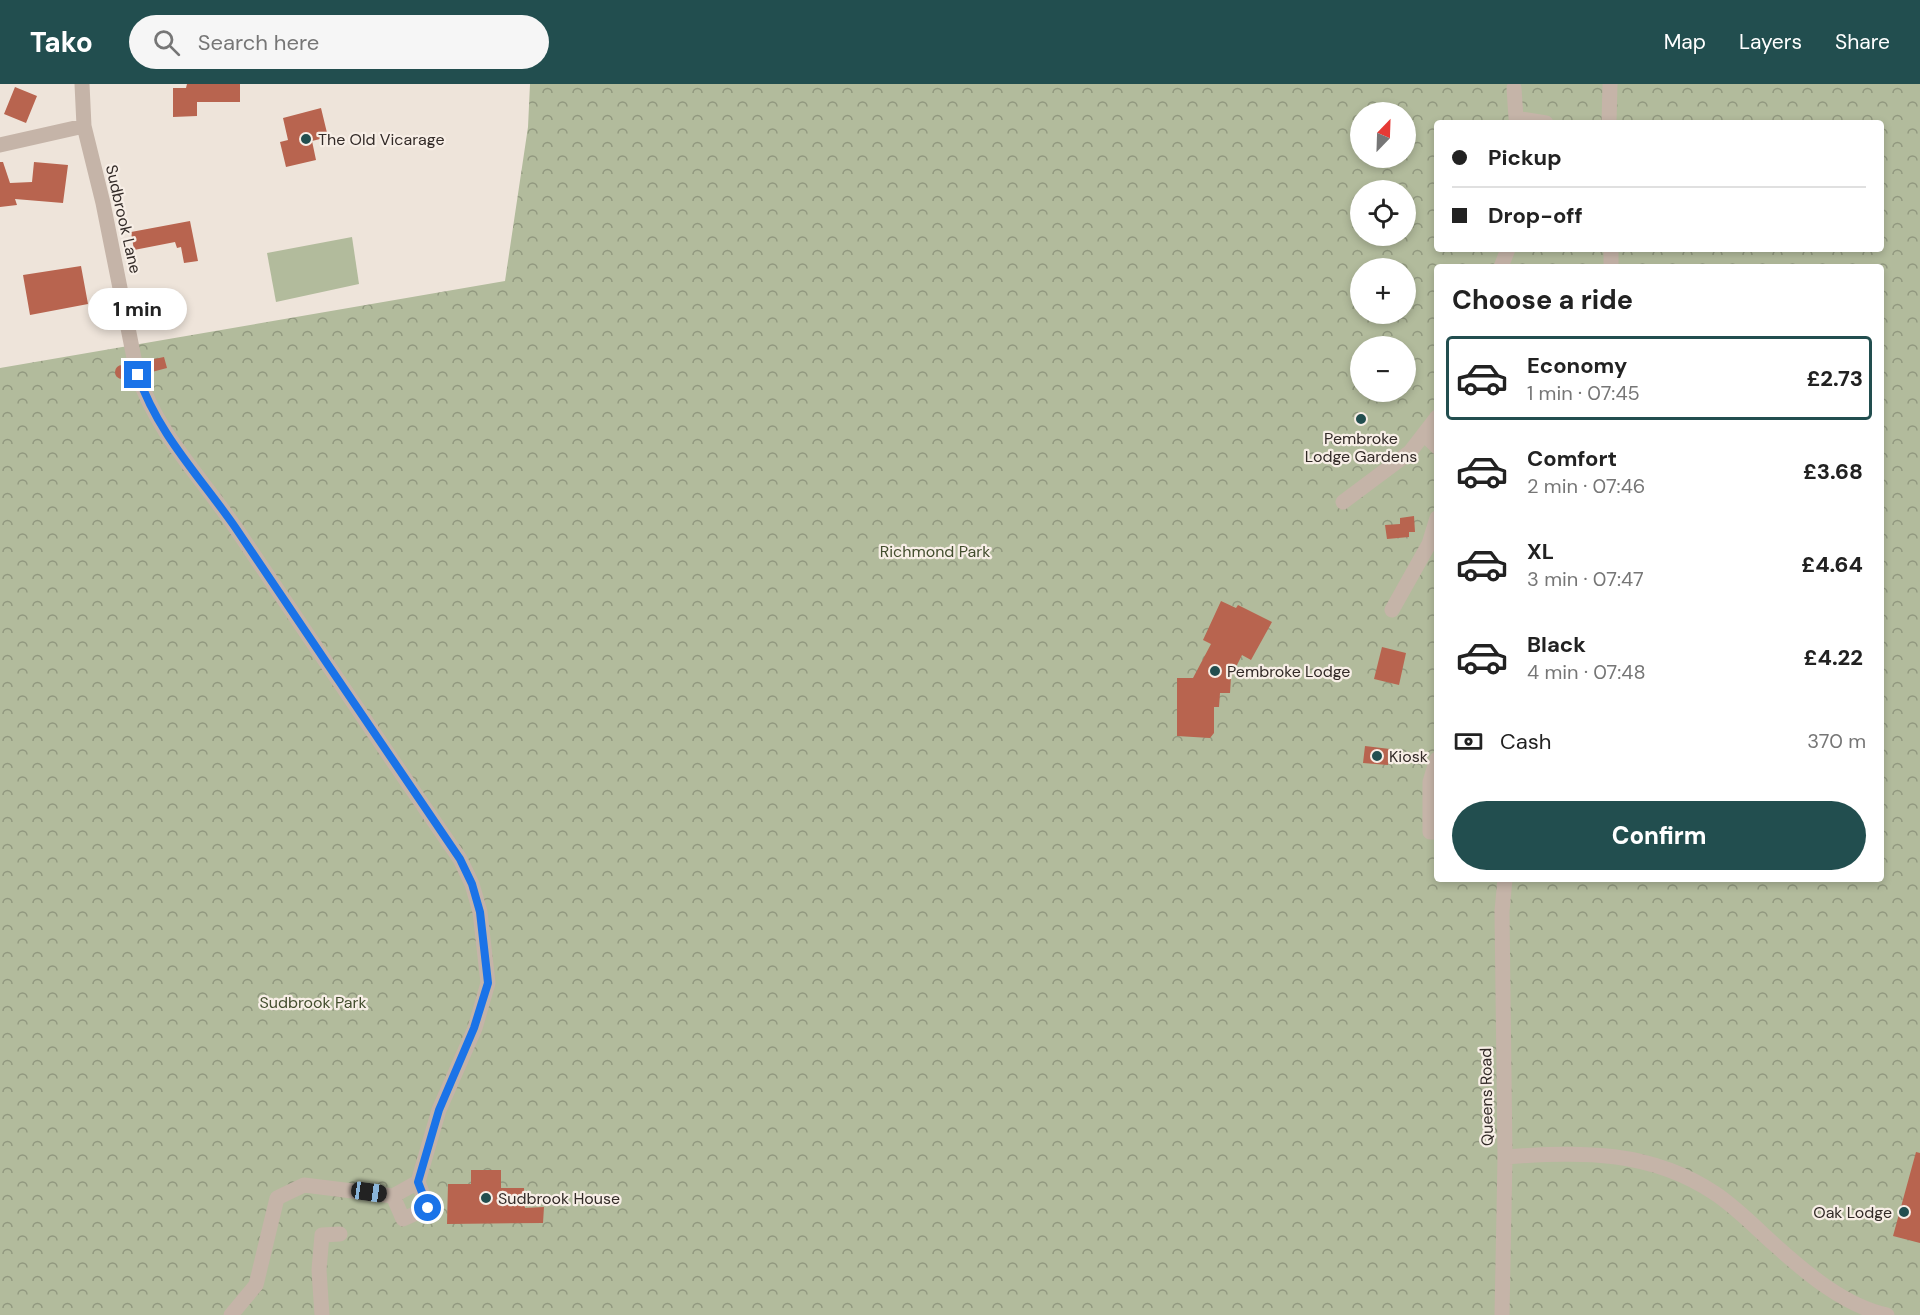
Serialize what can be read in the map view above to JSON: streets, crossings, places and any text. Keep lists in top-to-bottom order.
{
  "streets": {
    "street": ["Sudbrook Lane", "Queens Road"]
  },
  "parks": ["Richmond Park", "Sudbrook Park"],
  "places": [
    "The Old Vicarage",
    "Pembroke Lodge Gardens",
    "Pembroke Lodge",
    "Kiosk",
    "Sudbrook House",
    "Oak Lodge"
  ],
  "north": "top right",
  "page": {
    "header": "Tako",
    "search": "Search here",
    "nav": ["Map", "Layers", "Share"],
    "map_buttons": ["+", "−"],
    "banner": ["Pickup", "Drop-off"],
    "heading": "Choose a ride",
    "bubble": "1 min",
    "list": [
      {
        "name": "Economy",
        "note": "1 min · 07:45",
        "value": "£2.73"
      },
      {
        "name": "Comfort",
        "note": "2 min · 07:46",
        "value": "£3.68"
      },
      {
        "name": "XL",
        "note": "3 min · 07:47",
        "value": "£4.64"
      },
      {
        "name": "Black",
        "note": "4 min · 07:48",
        "value": "£4.22"
      }
    ],
    "pay": ["Cash", "370 m"],
    "buttons": "Confirm"
  }
}
